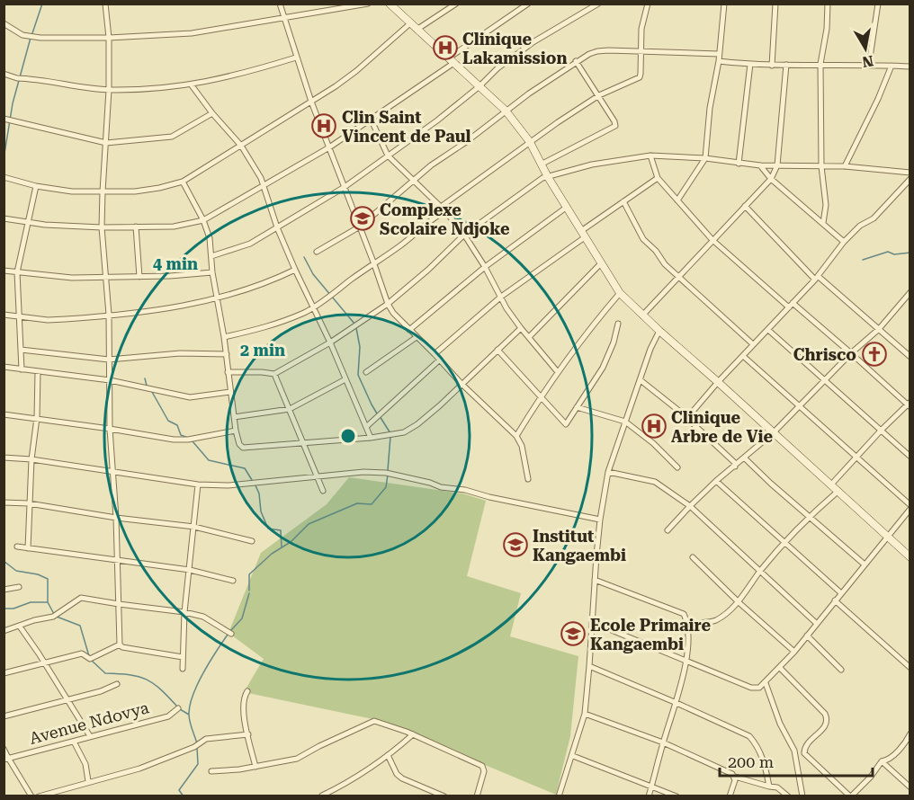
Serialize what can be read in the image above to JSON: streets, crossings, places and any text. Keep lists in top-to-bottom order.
{
  "streets": {
    "street": ["Avenue Ndovya"]
  },
  "places": {
    "hospital": ["Clinique Lakamission", "Clin Saint Vincent de Paul", "Clinique Arbre de Vie"],
    "school or university": ["Complexe Scolaire Ndjoke", "Institut Kangaembi", "Ecole Primaire Kangaembi"],
    "church": ["Chrisco"]
  },
  "scale_bar": "200 m",
  "north": "bottom",
  "rings": ["4 min", "2 min"]
}
